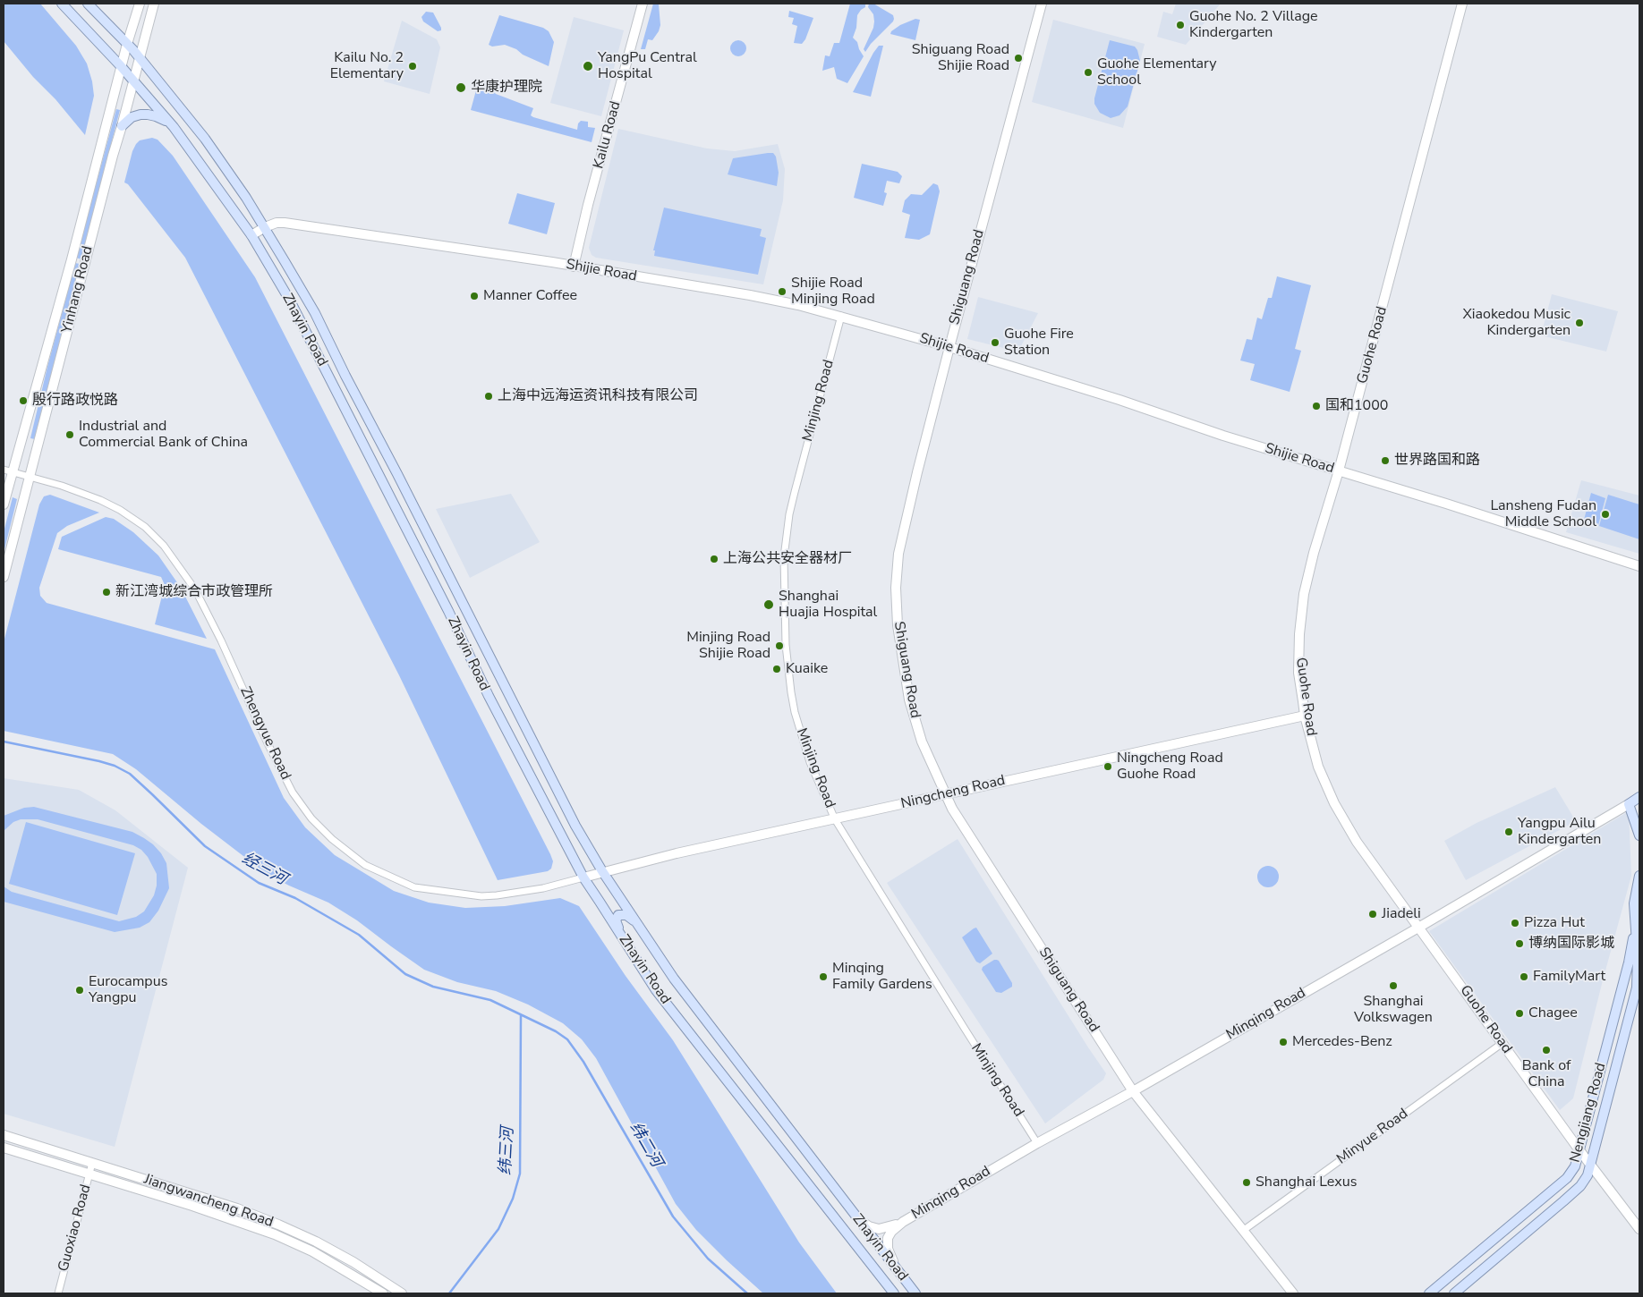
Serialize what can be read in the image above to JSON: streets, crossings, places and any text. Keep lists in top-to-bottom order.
{
  "streets": {
    "main road": ["Zhayin Road", "Nengjiang Road"],
    "street": [
      "Kailu Road",
      "Shijie Road",
      "Shiguang Road",
      "Yinhang Road",
      "Guohe Road",
      "Minjing Road",
      "Zhengyue Road",
      "Ningcheng Road",
      "Minqing Road",
      "Minyue Road",
      "Jiangwancheng Road",
      "Guoxiao Road"
    ]
  },
  "crossings": [
    ["Kailu Road", "Shijie Road"],
    ["Shijie Road", "Shiguang Road"],
    ["Shijie Road", "Zhayin Road"],
    ["Shijie Road", "Guohe Road"],
    ["Shijie Road", "Minjing Road"],
    ["Shiguang Road", "Ningcheng Road"],
    ["Shiguang Road", "Minqing Road"],
    ["Shiguang Road", "Minyue Road"],
    ["Yinhang Road", "Zhayin Road"],
    ["Yinhang Road", "Zhengyue Road"],
    ["Zhayin Road", "Zhengyue Road"],
    ["Zhayin Road", "Ningcheng Road"],
    ["Zhayin Road", "Minqing Road"],
    ["Guohe Road", "Ningcheng Road"],
    ["Guohe Road", "Minqing Road"],
    ["Guohe Road", "Nengjiang Road"],
    ["Guohe Road", "Minyue Road"],
    ["Minjing Road", "Ningcheng Road"],
    ["Minjing Road", "Minqing Road"],
    ["Zhengyue Road", "Ningcheng Road"],
    ["Jiangwancheng Road", "Guoxiao Road"]
  ],
  "water": ["经三河", "纬二河", "纬三河"],
  "places": [
    "Guohe No. 2 Village Kindergarten",
    "Shiguang Road Shijie Road",
    "Kailu No. 2 Elementary",
    "YangPu Central Hospital",
    "Guohe Elementary School",
    "华康护理院",
    "Shijie Road Minjing Road",
    "Manner Coffee",
    "Xiaokedou Music Kindergarten",
    "Guohe Fire Station",
    "上海中远海运资讯科技有限公司",
    "殷行路政悦路",
    "国和1000",
    "Industrial and Commercial Bank of China",
    "世界路国和路",
    "Lansheng Fudan Middle School",
    "上海公共安全器材厂",
    "新江湾城综合市政管理所",
    "Shanghai Huajia Hospital",
    "Minjing Road Shijie Road",
    "Kuaike",
    "Ningcheng Road Guohe Road",
    "Yangpu Ailu Kindergarten",
    "Jiadeli",
    "Pizza Hut",
    "博纳国际影城",
    "Minqing Family Gardens",
    "FamilyMart",
    "Shanghai Volkswagen",
    "Eurocampus Yangpu",
    "Chagee",
    "Mercedes-Benz",
    "Bank of China",
    "Shanghai Lexus"
  ]
}
